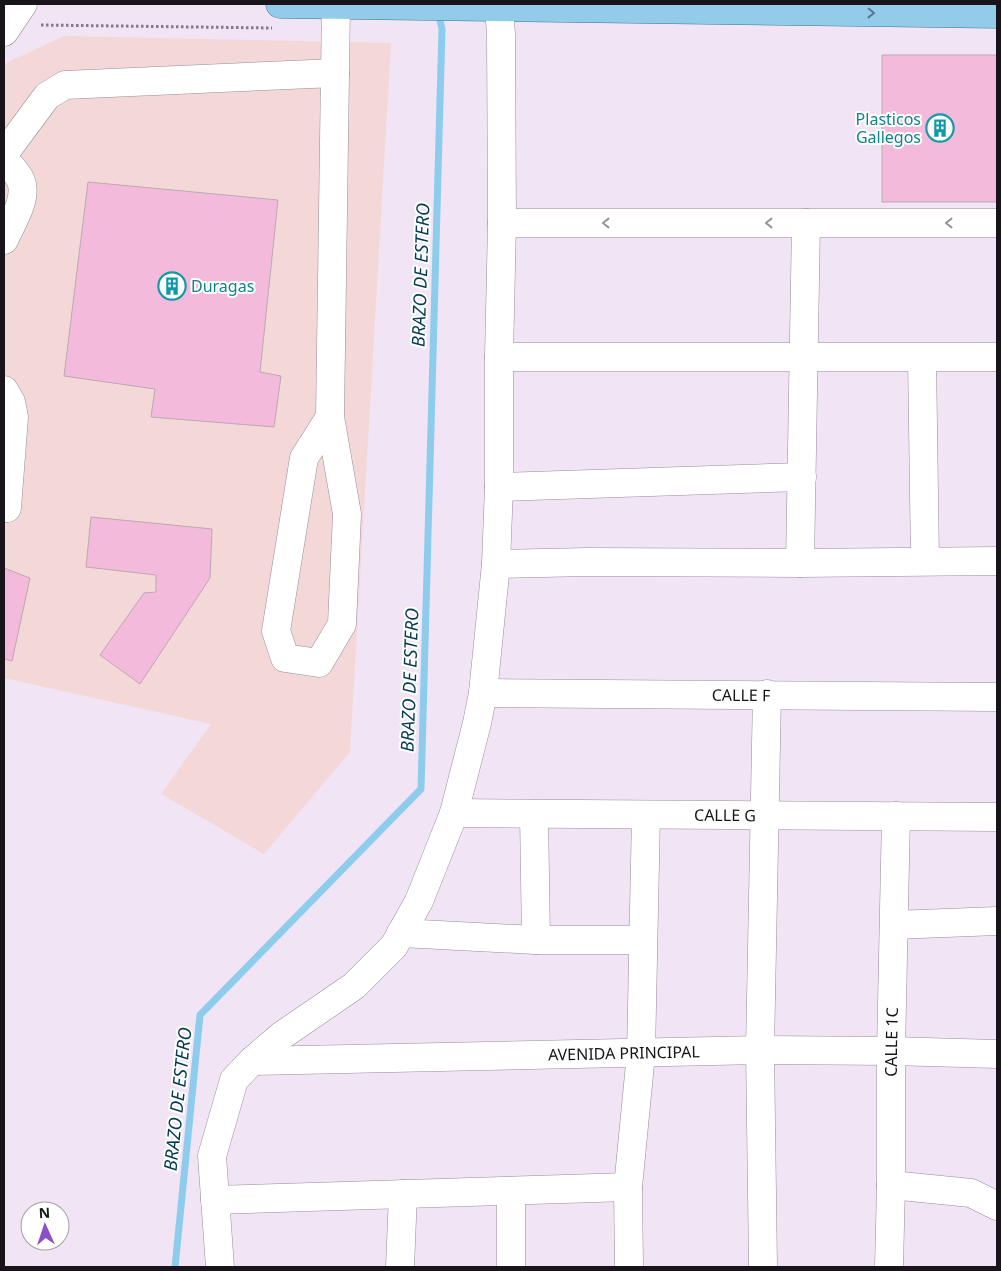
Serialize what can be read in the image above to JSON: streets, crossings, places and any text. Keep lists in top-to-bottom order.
{
  "streets": {
    "street": [
      "CALLE F",
      "CALLE G",
      "CALLE 1C",
      "AVENIDA PRINCIPAL"
    ]
  },
  "crossings": [
    ["CALLE G", "CALLE 1C"],
    ["CALLE 1C", "AVENIDA PRINCIPAL"]
  ],
  "water": ["BRAZO DE ESTERO"],
  "places": {
    "building": ["Plasticos Gallegos", "Duragas"]
  },
  "north": "top"
}
